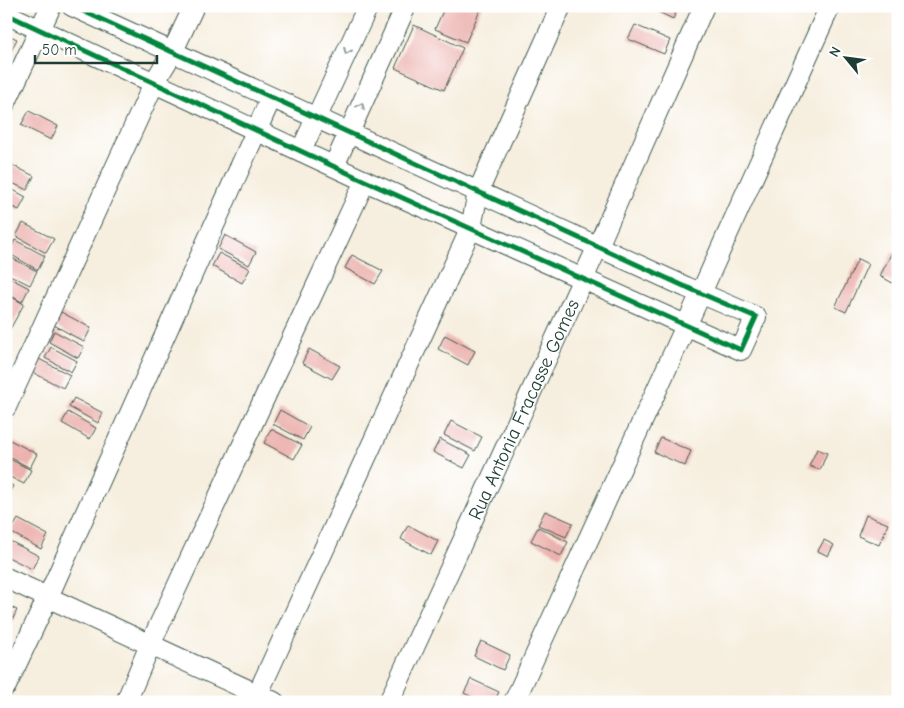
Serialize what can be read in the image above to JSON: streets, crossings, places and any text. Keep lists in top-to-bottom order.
{
  "streets": {
    "street": ["Rua Antonia Fracasse Gomes"]
  },
  "scale_bar": "50 m",
  "north": "top left"
}
